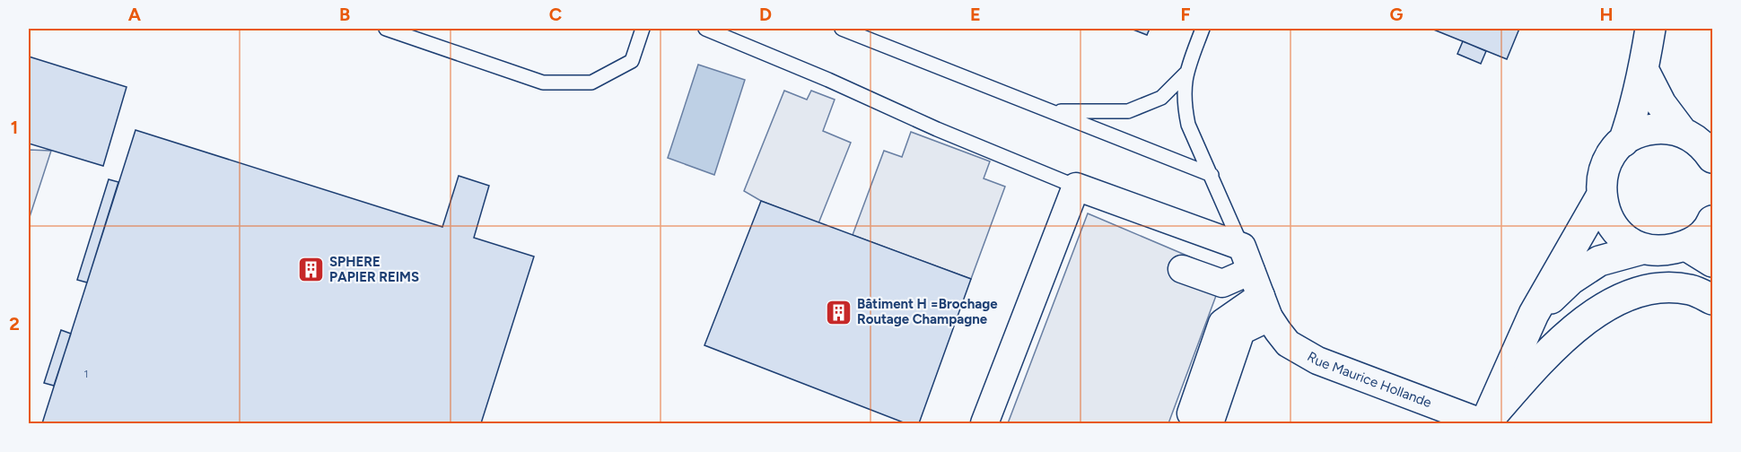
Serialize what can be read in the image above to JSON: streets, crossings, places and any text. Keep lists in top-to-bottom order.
{
  "streets": {
    "street": ["Rue Maurice Hollande"]
  },
  "places": {
    "building": ["SPHERE PAPIER REIMS", "Bâtiment H =Brochage Routage Champagne"]
  },
  "house_numbers": ["1"],
  "grid": {
    "columns": [
      "A",
      "B",
      "C",
      "D",
      "E",
      "F",
      "G",
      "H"
    ],
    "rows": ["1", "2"]
  }
}
